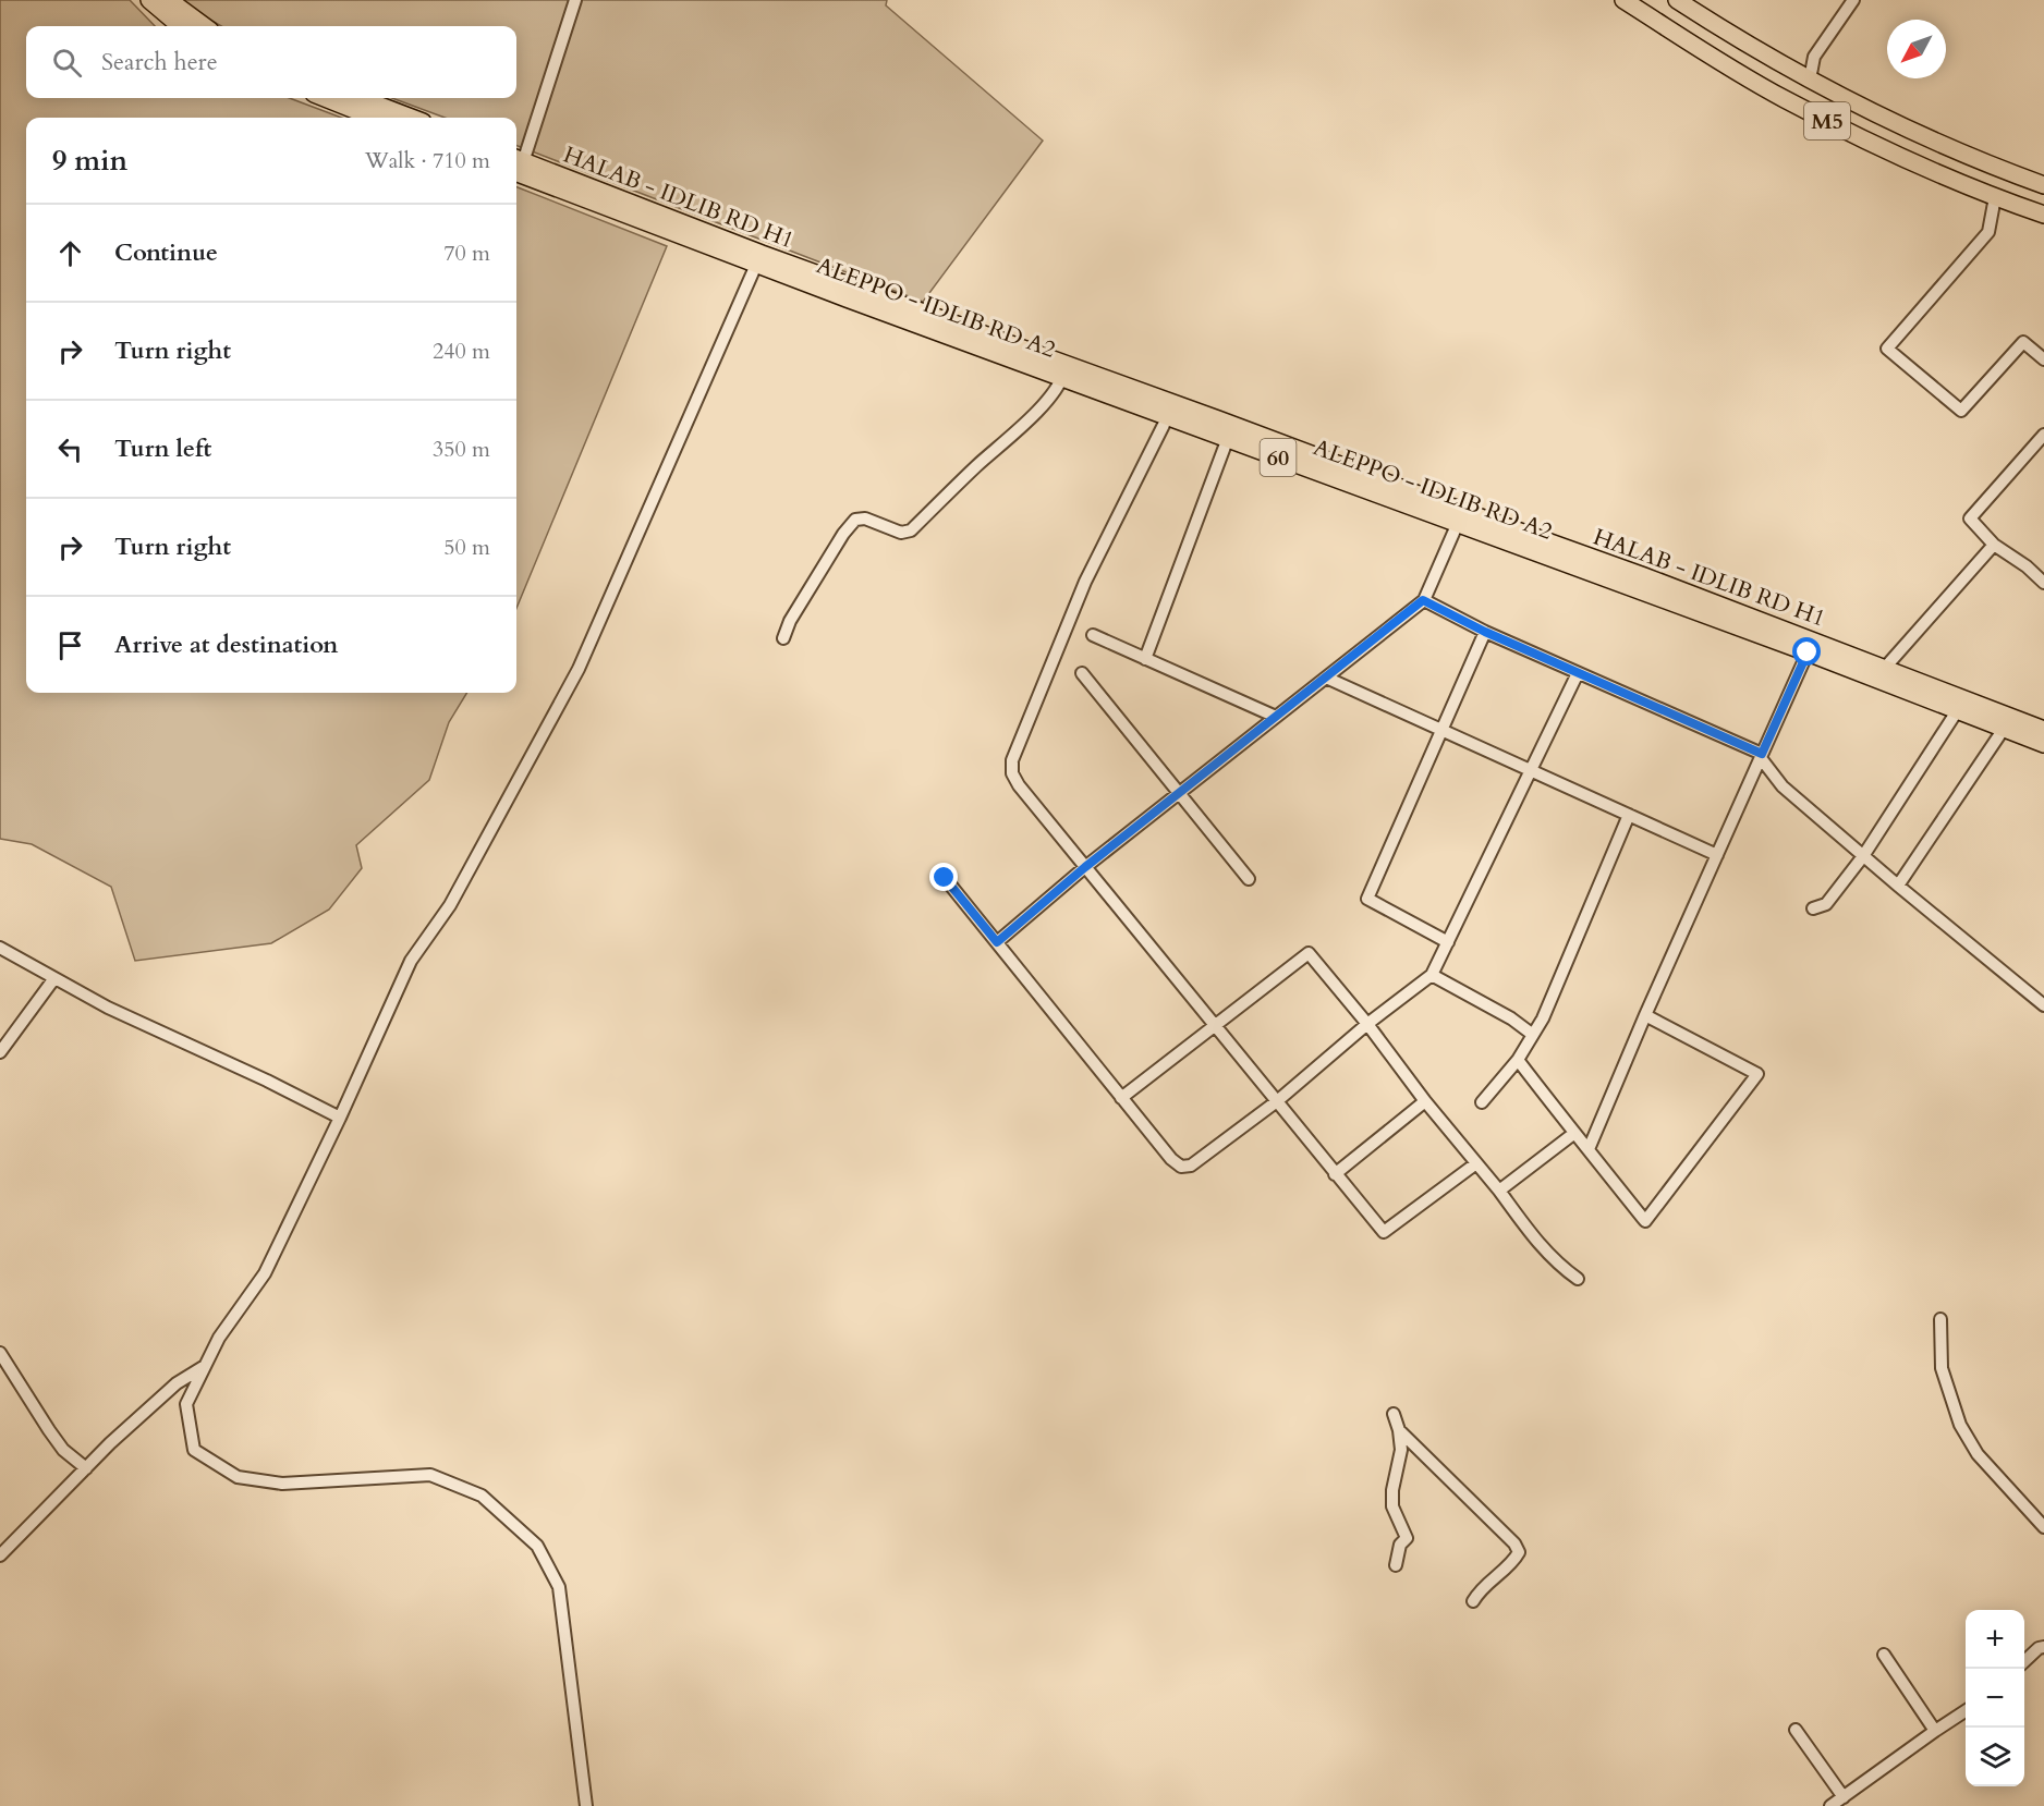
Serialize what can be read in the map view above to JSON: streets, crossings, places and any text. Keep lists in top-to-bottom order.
{
  "streets": {
    "highway": [
      "M5",
      "HALAB - IDLIB RD H1",
      "ALEPPO - IDLIB RD A2",
      "60"
    ]
  },
  "crossings": [
    ["HALAB - IDLIB RD H1", "ALEPPO - IDLIB RD A2"]
  ],
  "north": "bottom left",
  "page": {
    "search": "Search here",
    "heading": ["9 min", "Walk · 710 m"],
    "list": [
      ["Continue", "70 m"],
      ["Turn right", "240 m"],
      ["Turn left", "350 m"],
      ["Turn right", "50 m"],
      "Arrive at destination"
    ],
    "map_buttons": ["+", "−"]
  }
}
